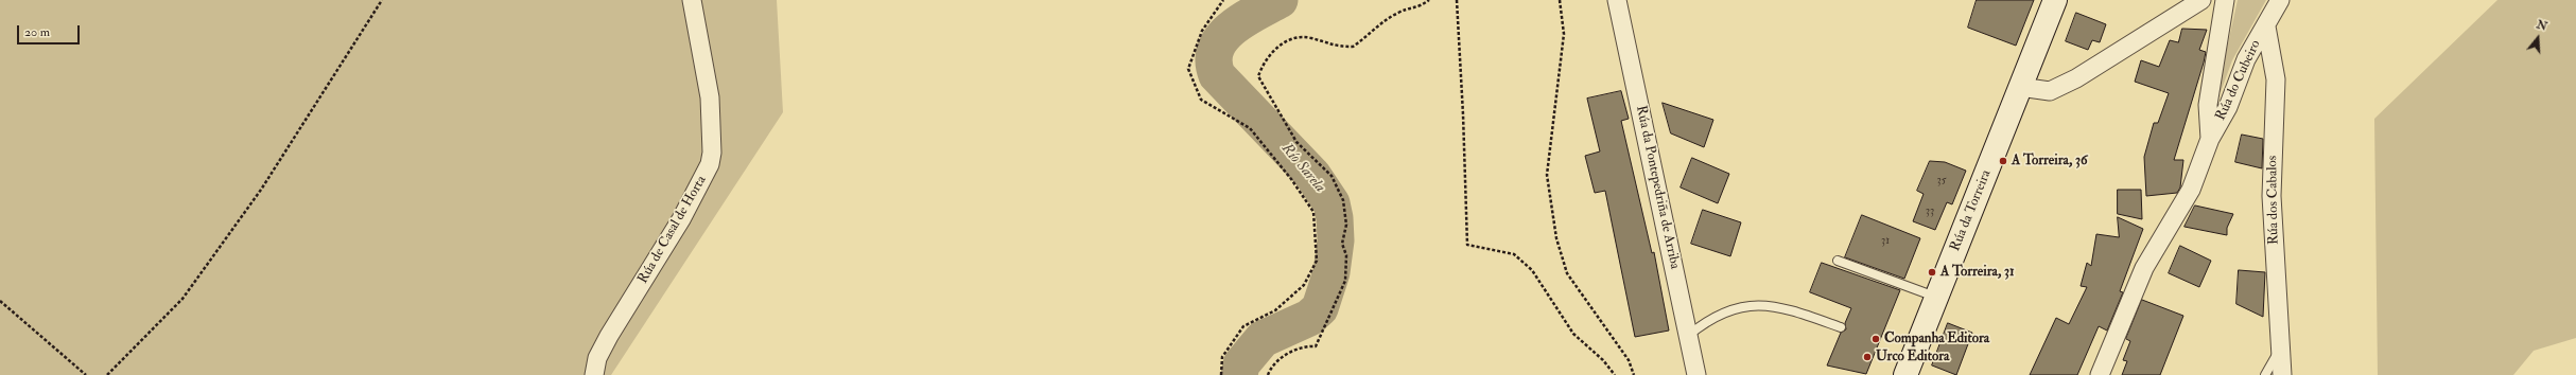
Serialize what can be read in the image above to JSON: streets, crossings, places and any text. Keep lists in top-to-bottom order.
{
  "streets": {
    "main road": ["Rúa da Torreira"],
    "street": [
      "Rúa do Cubeiro",
      "Rúa da Pontepedriña de Arriba",
      "Rúa dos Cabalos",
      "Rúa de Casal de Horta"
    ]
  },
  "crossings": [
    ["Rúa do Cubeiro", "Rúa dos Cabalos"]
  ],
  "water": ["Río Sarela"],
  "places": [
    "A Torreira, 36",
    "A Torreira, 31",
    "Companha Editora",
    "Urco Editora"
  ],
  "house_numbers": ["35", "33", "31"],
  "scale_bar": "20 m",
  "north": "top"
}
